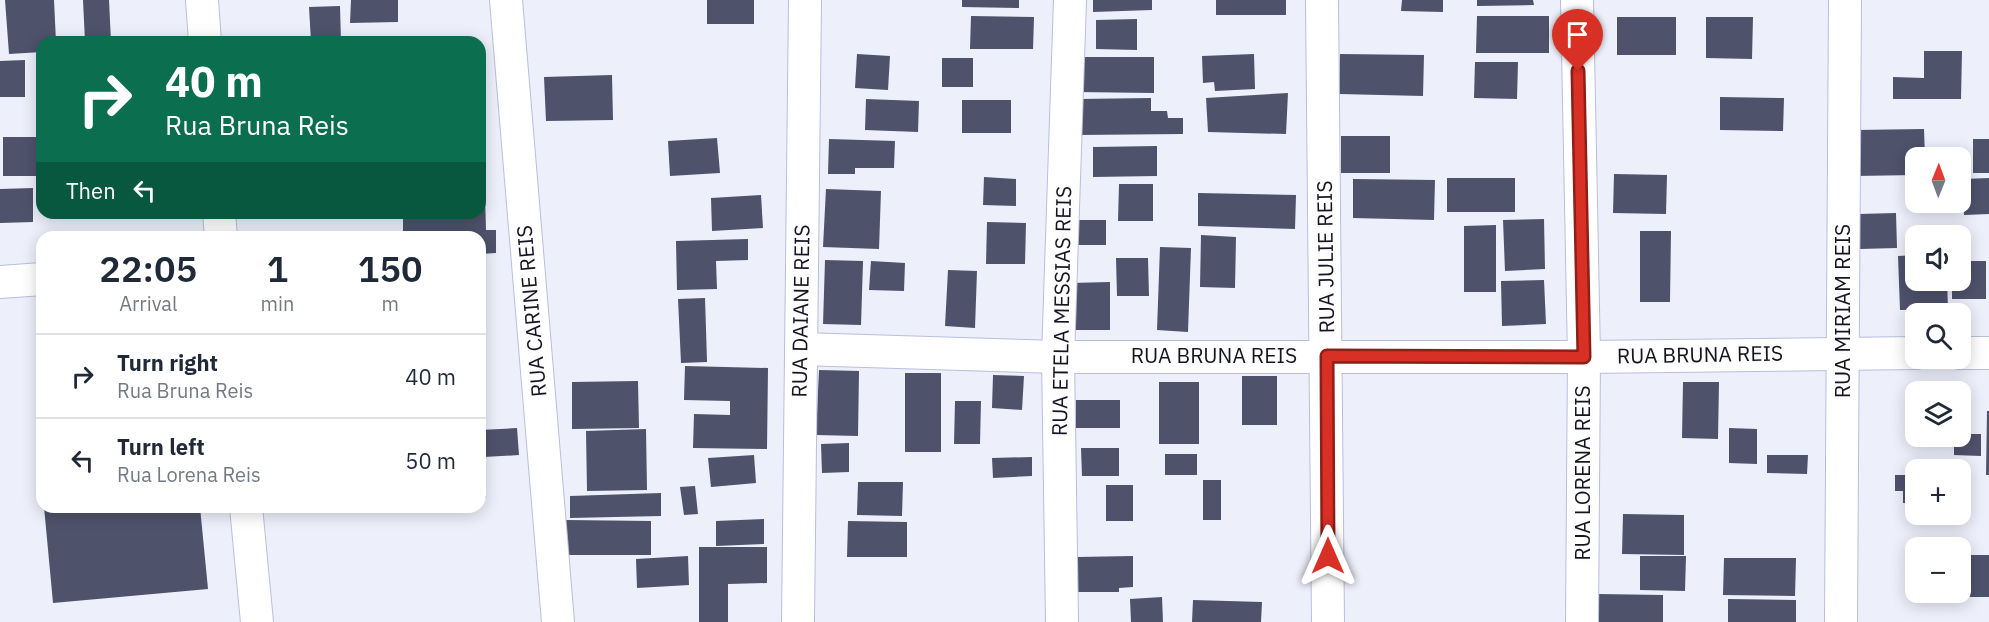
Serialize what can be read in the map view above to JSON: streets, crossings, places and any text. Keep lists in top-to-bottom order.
{
  "streets": {
    "street": [
      "RUA JULIE REIS",
      "RUA CARINE REIS",
      "RUA DAIANE REIS",
      "RUA ETELA MESSIAS REIS",
      "RUA MIRIAM REIS",
      "RUA BRUNA REIS",
      "RUA LORENA REIS"
    ]
  },
  "crossings": [
    ["RUA JULIE REIS", "RUA BRUNA REIS"],
    ["RUA DAIANE REIS", "RUA BRUNA REIS"],
    ["RUA ETELA MESSIAS REIS", "RUA BRUNA REIS"],
    ["RUA MIRIAM REIS", "RUA BRUNA REIS"],
    ["RUA BRUNA REIS", "RUA LORENA REIS"]
  ],
  "north": "top",
  "page": {
    "turn": ["40 m", "Rua Bruna Reis"],
    "map_buttons": ["+", "−"],
    "then": "Then",
    "eta": [
      "22:05",
      "Arrival",
      "1",
      "min",
      "150",
      "m"
    ],
    "list": [
      {
        "name": "Turn right",
        "note": "Rua Bruna Reis",
        "value": "40 m"
      },
      {
        "name": "Turn left",
        "note": "Rua Lorena Reis",
        "value": "50 m"
      }
    ]
  }
}
